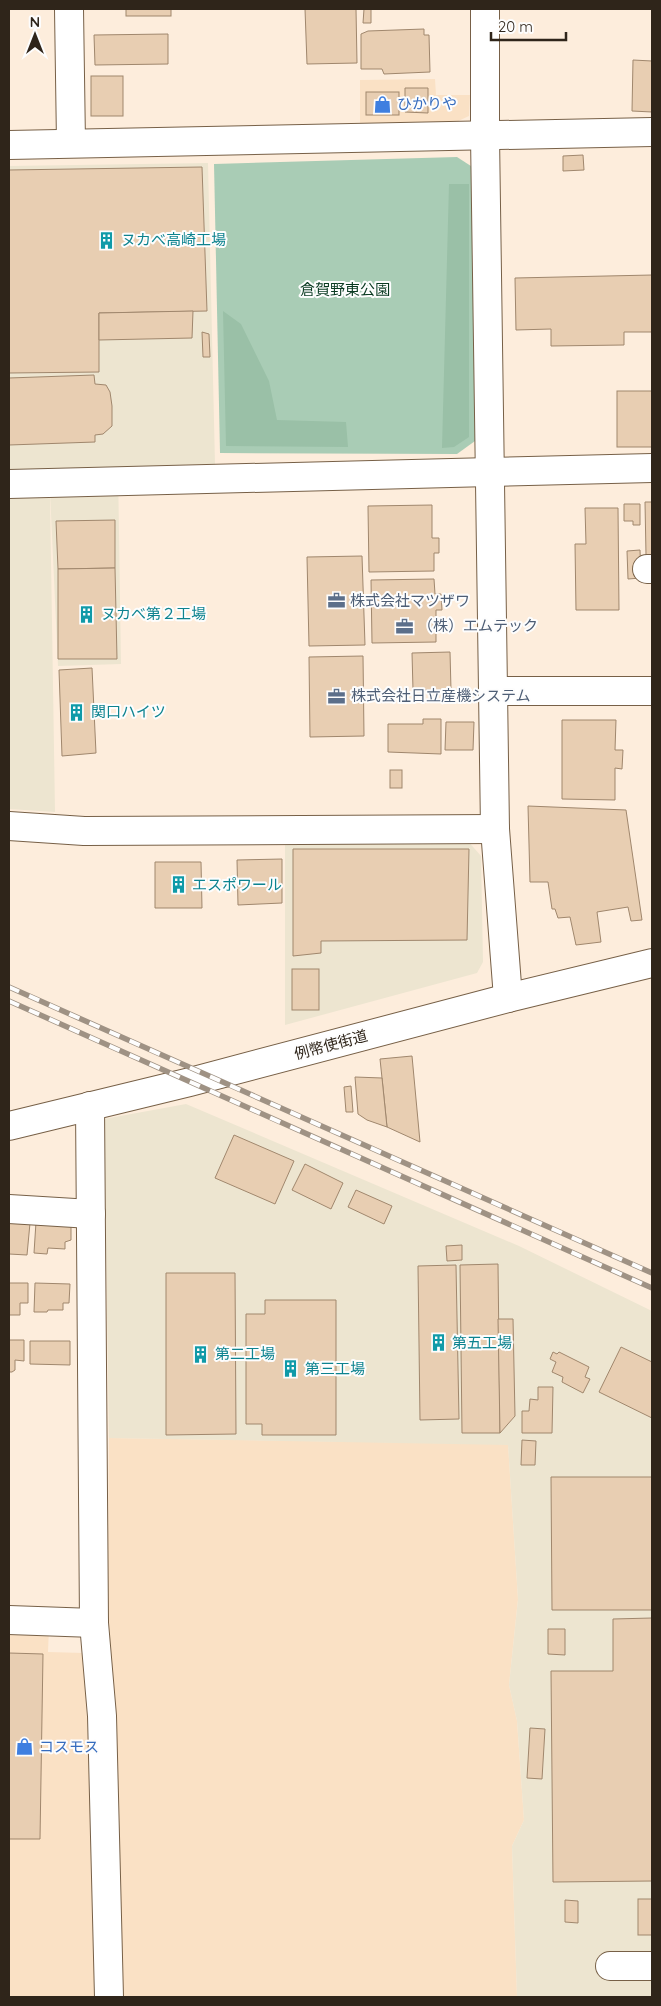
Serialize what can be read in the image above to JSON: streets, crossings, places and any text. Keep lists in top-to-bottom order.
{
  "streets": {
    "street": ["例幣使街道"]
  },
  "parks": ["倉賀野東公園"],
  "places": {
    "shop": ["ひかりや", "コスモス"],
    "building": [
      "ヌカべ高崎工場",
      "ヌカべ第２工場",
      "関口ハイツ",
      "エスポワール",
      "第五工場",
      "第二工場",
      "第三工場"
    ],
    "office": ["株式会社マツザワ", "（株）エムテック", "株式会社日立産機システム"]
  },
  "scale_bar": "20 m",
  "north": "top"
}
